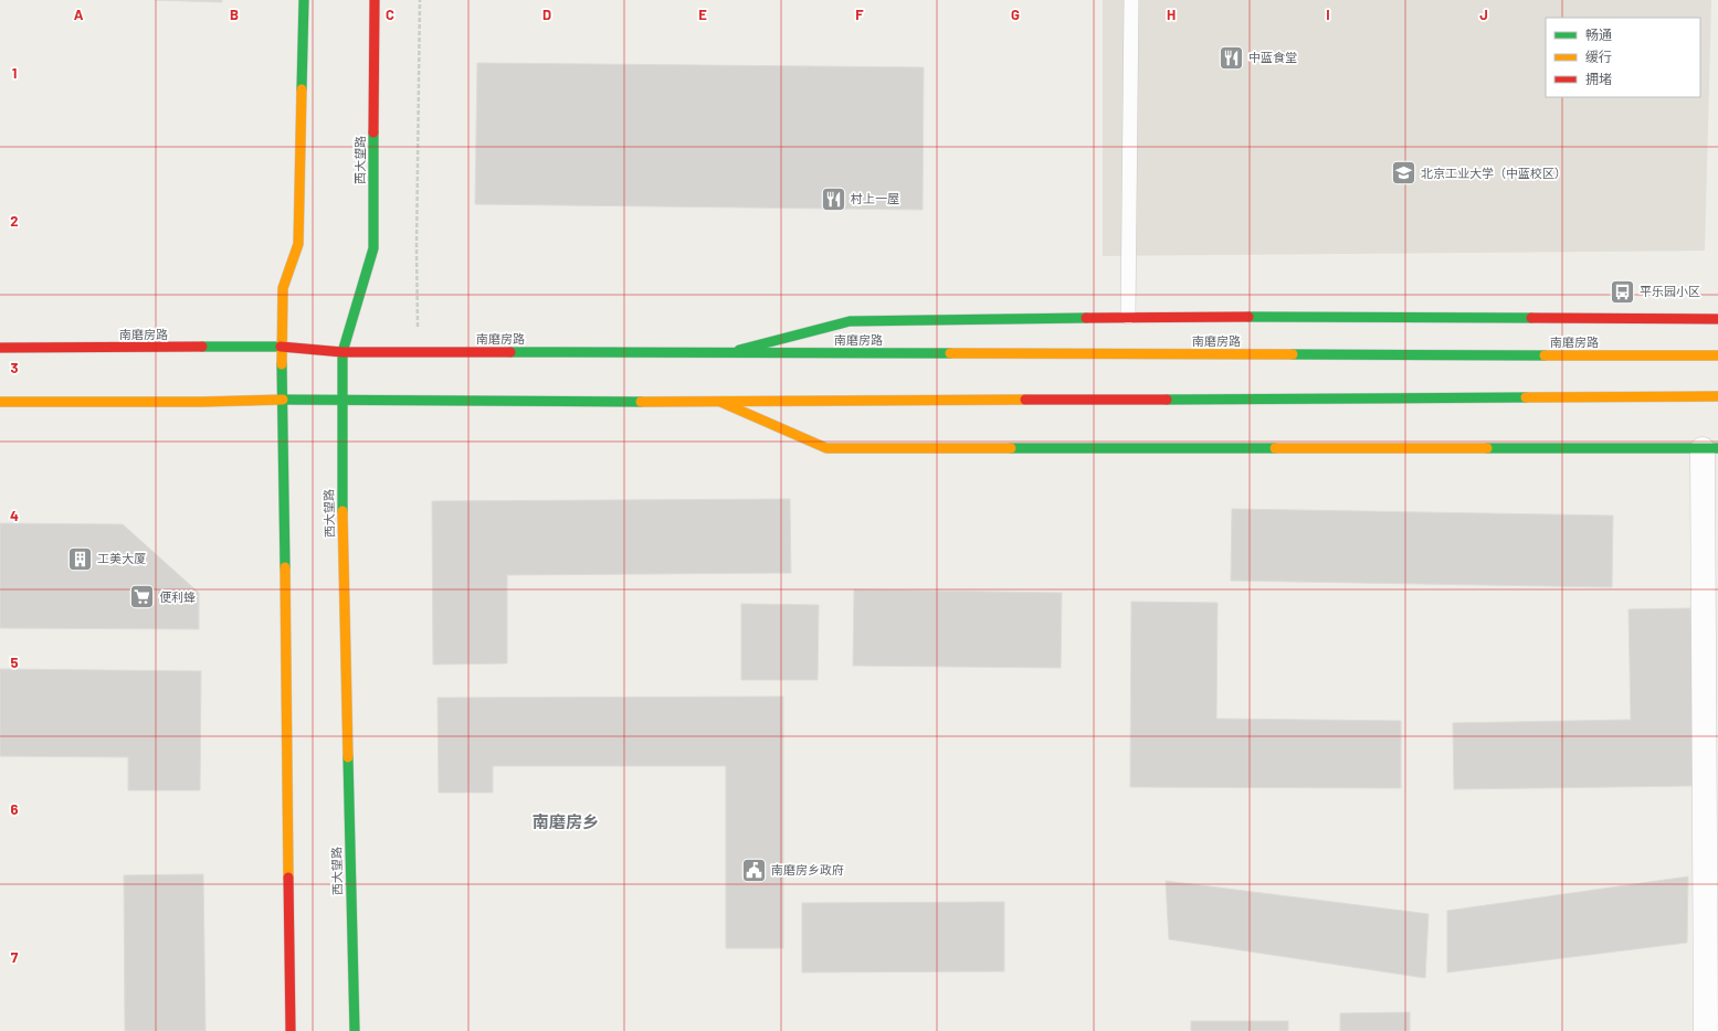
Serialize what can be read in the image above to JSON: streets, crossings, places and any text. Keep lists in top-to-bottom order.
{
  "streets": {
    "main road": ["西大望路", "南磨房路"]
  },
  "crossings": [
    ["西大望路", "南磨房路"]
  ],
  "districts": ["南磨房乡"],
  "places": {
    "restaurant": ["中蓝食堂", "村上一屋"],
    "school or university": ["北京工业大学（中蓝校区）"],
    "bus stop": ["平乐园小区"],
    "building": ["工美大厦"],
    "supermarket": ["便利蜂"],
    "public building": ["南磨房乡政府"]
  },
  "legend": ["畅通", "缓行", "拥堵"],
  "grid": {
    "columns": [
      "A",
      "B",
      "C",
      "D",
      "E",
      "F",
      "G",
      "H",
      "I",
      "J"
    ],
    "rows": [
      "1",
      "2",
      "3",
      "4",
      "5",
      "6",
      "7"
    ]
  }
}
